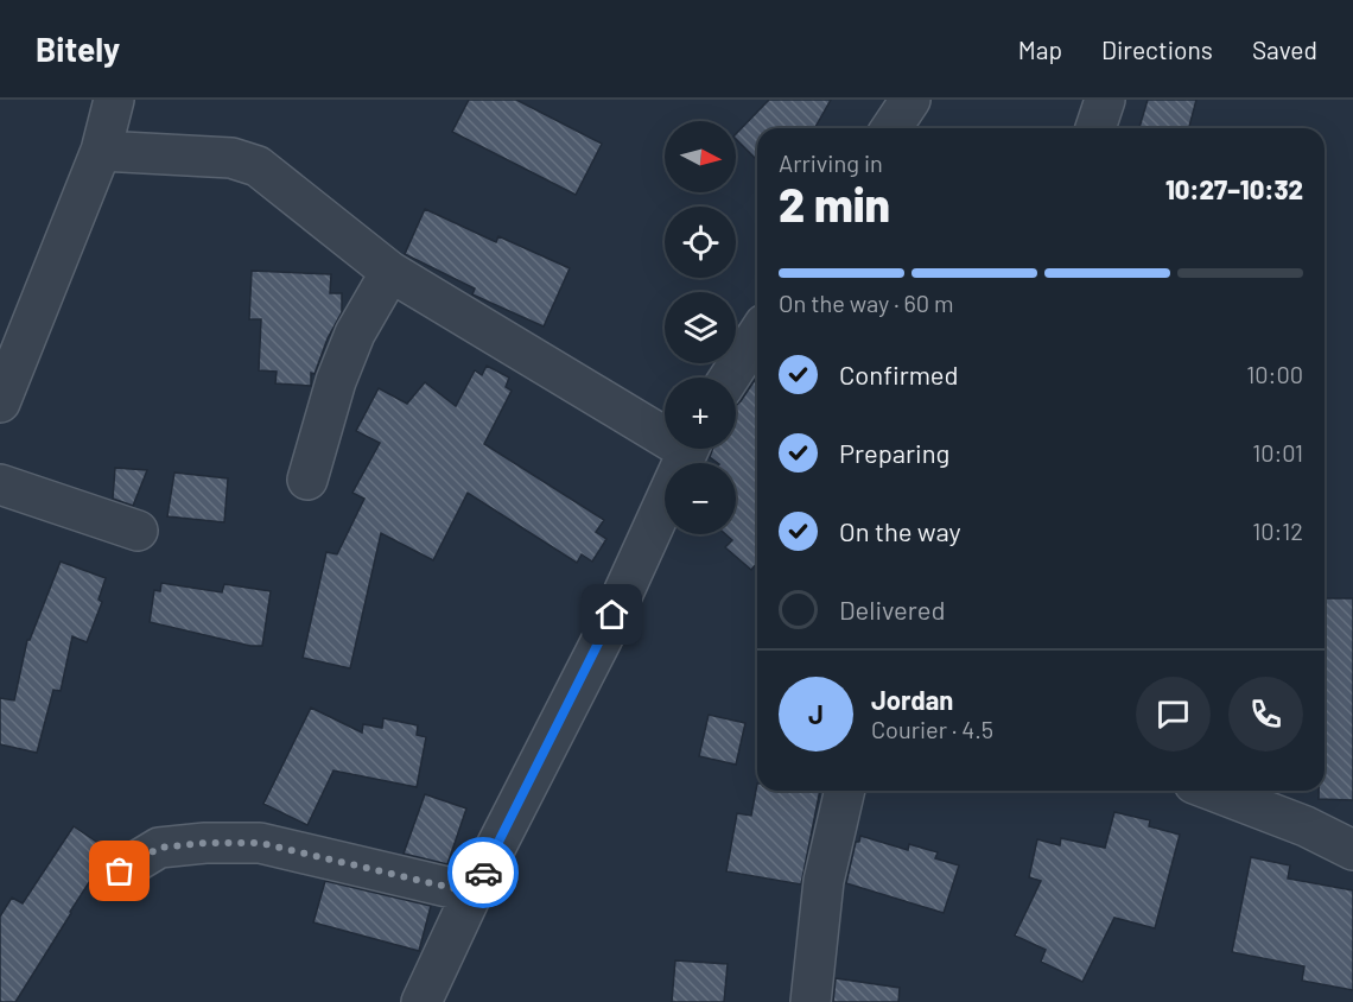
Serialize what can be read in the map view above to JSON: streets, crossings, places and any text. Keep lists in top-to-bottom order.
{
  "north": "right",
  "page": {
    "header": "Bitely",
    "nav": ["Map", "Directions", "Saved"],
    "map_buttons": ["+", "−"],
    "heading": ["2 min", "Arriving in", "10:27–10:32"],
    "panel": ["Jordan", "Courier · 4.5"],
    "bar": "On the way · 60 m",
    "list": [
      ["Confirmed", "10:00"],
      ["Preparing", "10:01"],
      ["On the way", "10:12"],
      "Delivered"
    ],
    "round": "J"
  }
}
